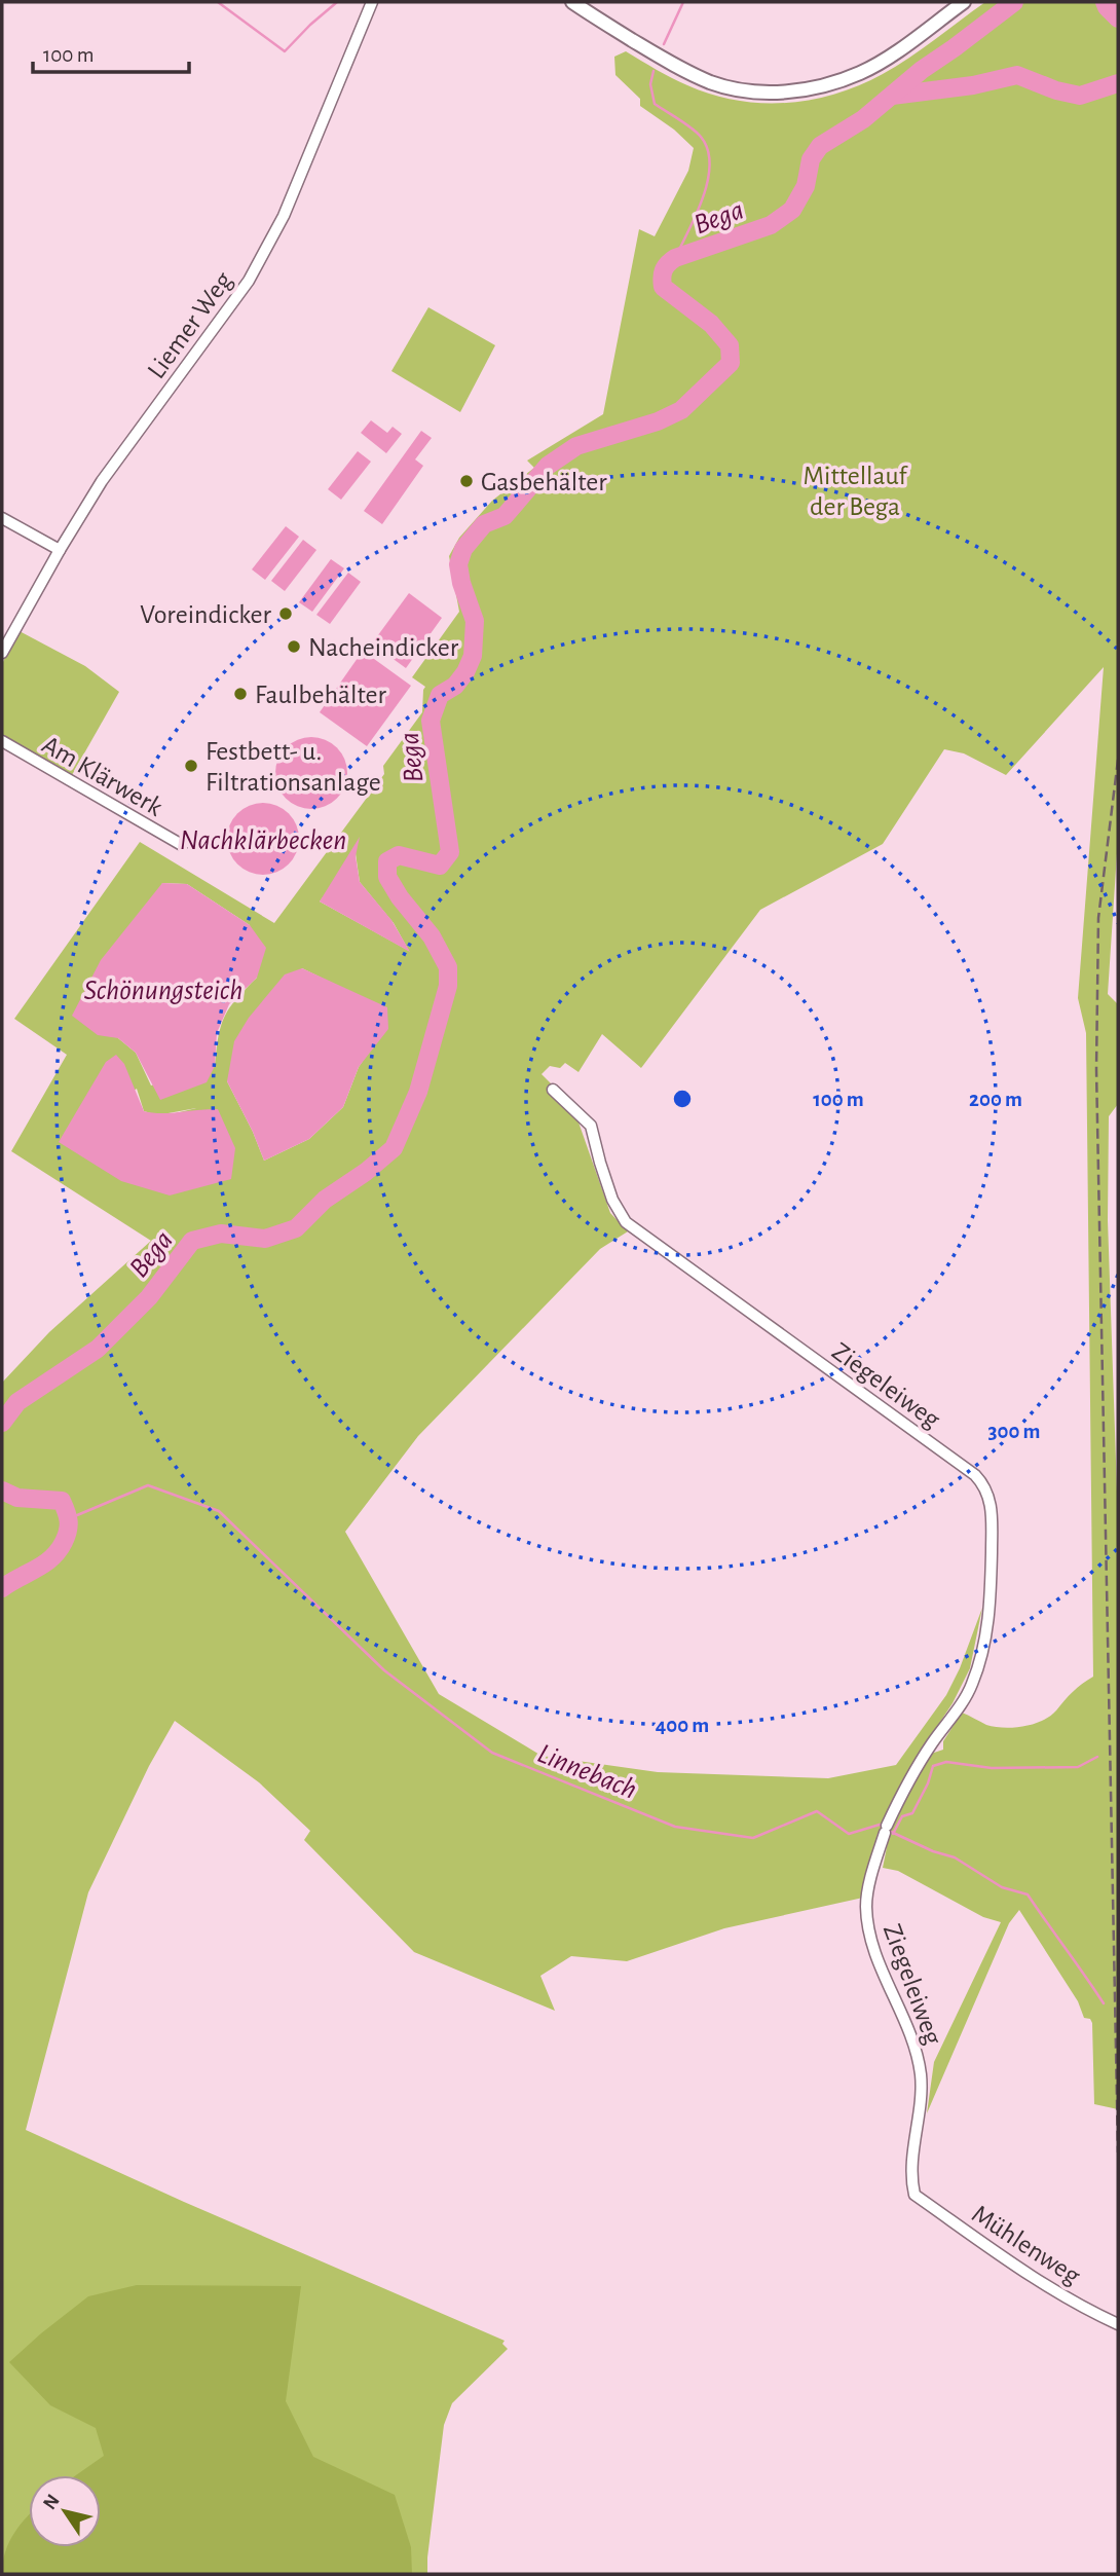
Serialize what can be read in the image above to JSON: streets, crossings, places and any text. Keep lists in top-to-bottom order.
{
  "streets": {
    "street": [
      "Liemer Weg",
      "Am Klärwerk",
      "Ziegeleiweg",
      "Mühlenweg"
    ]
  },
  "crossings": [
    ["Ziegeleiweg", "Mühlenweg"]
  ],
  "water": [
    "Bega",
    "Nachklärbecken",
    "Schönungsteich",
    "Linnebach"
  ],
  "parks": ["Mittellauf der Bega"],
  "places": [
    "Gasbehälter",
    "Voreindicker",
    "Nacheindicker",
    "Faulbehälter",
    "Festbett- u. Filtrationsanlage"
  ],
  "scale_bar": "100 m",
  "north": "top left",
  "rings": [
    "100 m",
    "200 m",
    "300 m",
    "400 m"
  ]
}
